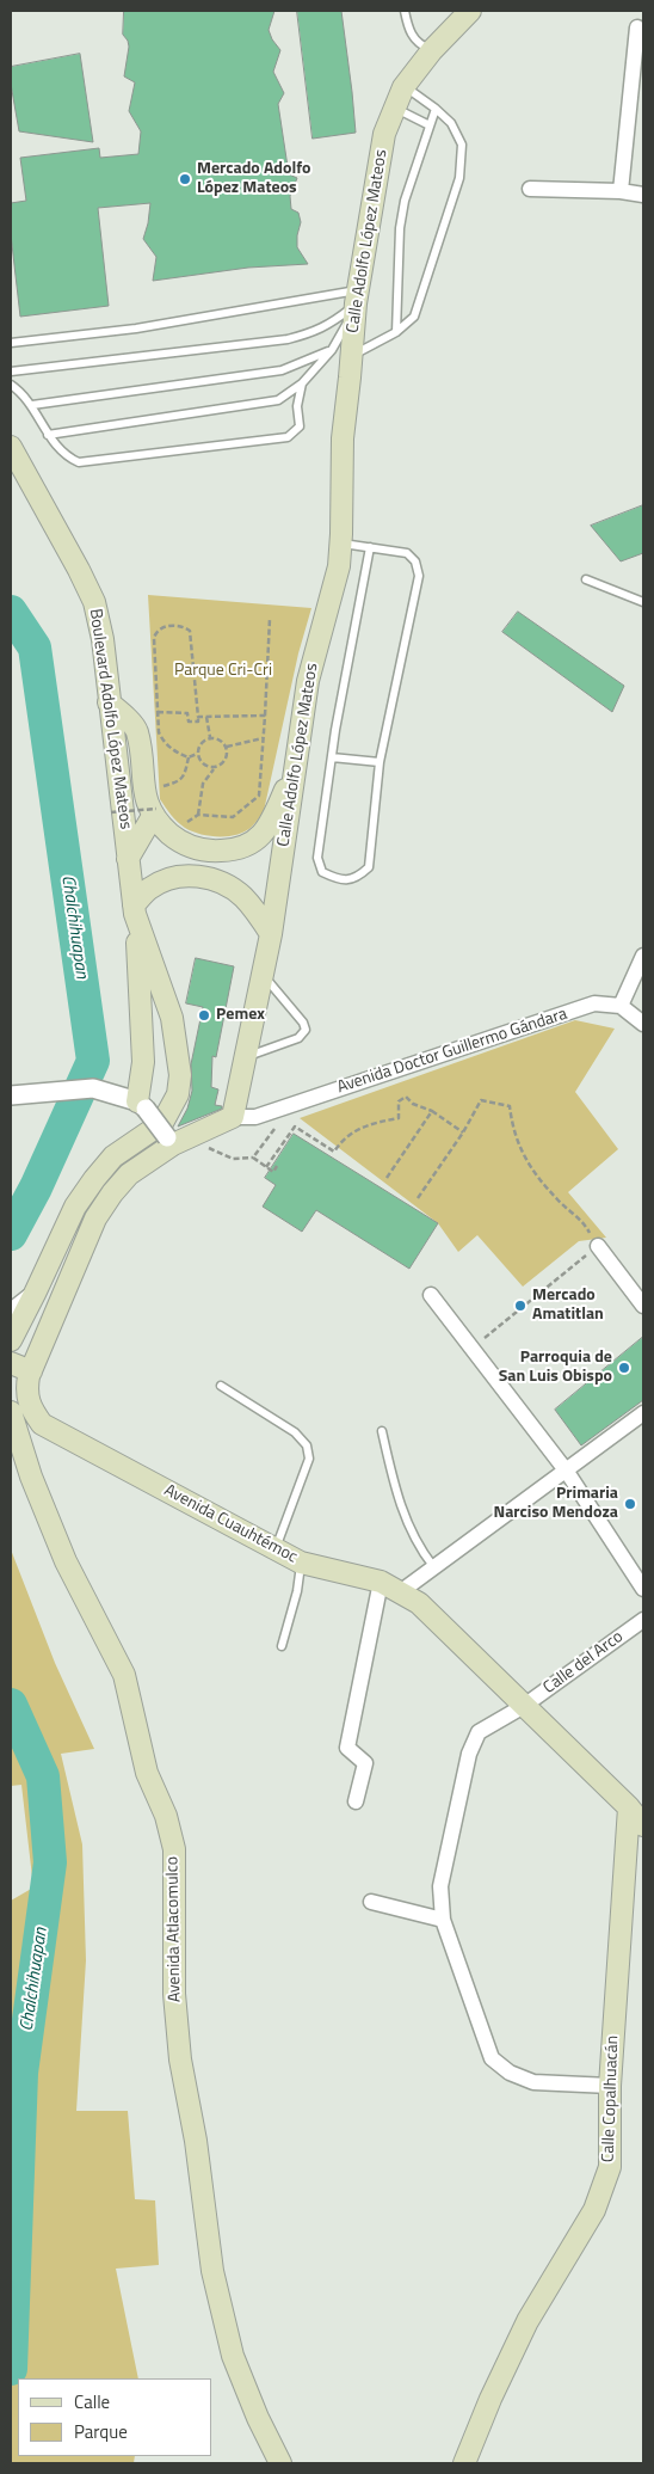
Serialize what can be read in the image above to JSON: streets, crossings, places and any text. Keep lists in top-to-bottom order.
{
  "streets": {
    "main road": [
      "Calle Adolfo López Mateos",
      "Boulevard Adolfo López Mateos",
      "Avenida Cuauhtémoc",
      "Avenida Atlacomulco",
      "Calle Copalhuacán"
    ],
    "street": ["Avenida Doctor Guillermo Gándara", "Calle del Arco"]
  },
  "crossings": [
    ["Calle Adolfo López Mateos", "Avenida Doctor Guillermo Gándara"],
    ["Avenida Cuauhtémoc", "Calle del Arco"],
    ["Avenida Cuauhtémoc", "Calle Copalhuacán"],
    ["Calle del Arco", "Calle Copalhuacán"]
  ],
  "water": ["Chalchihuapan"],
  "parks": ["Parque Cri-Cri"],
  "places": [
    "Mercado Adolfo López Mateos",
    "Pemex",
    "Mercado Amatitlan",
    "Parroquia de San Luis Obispo",
    "Primaria Narciso Mendoza"
  ],
  "legend": ["Calle", "Parque"]
}
